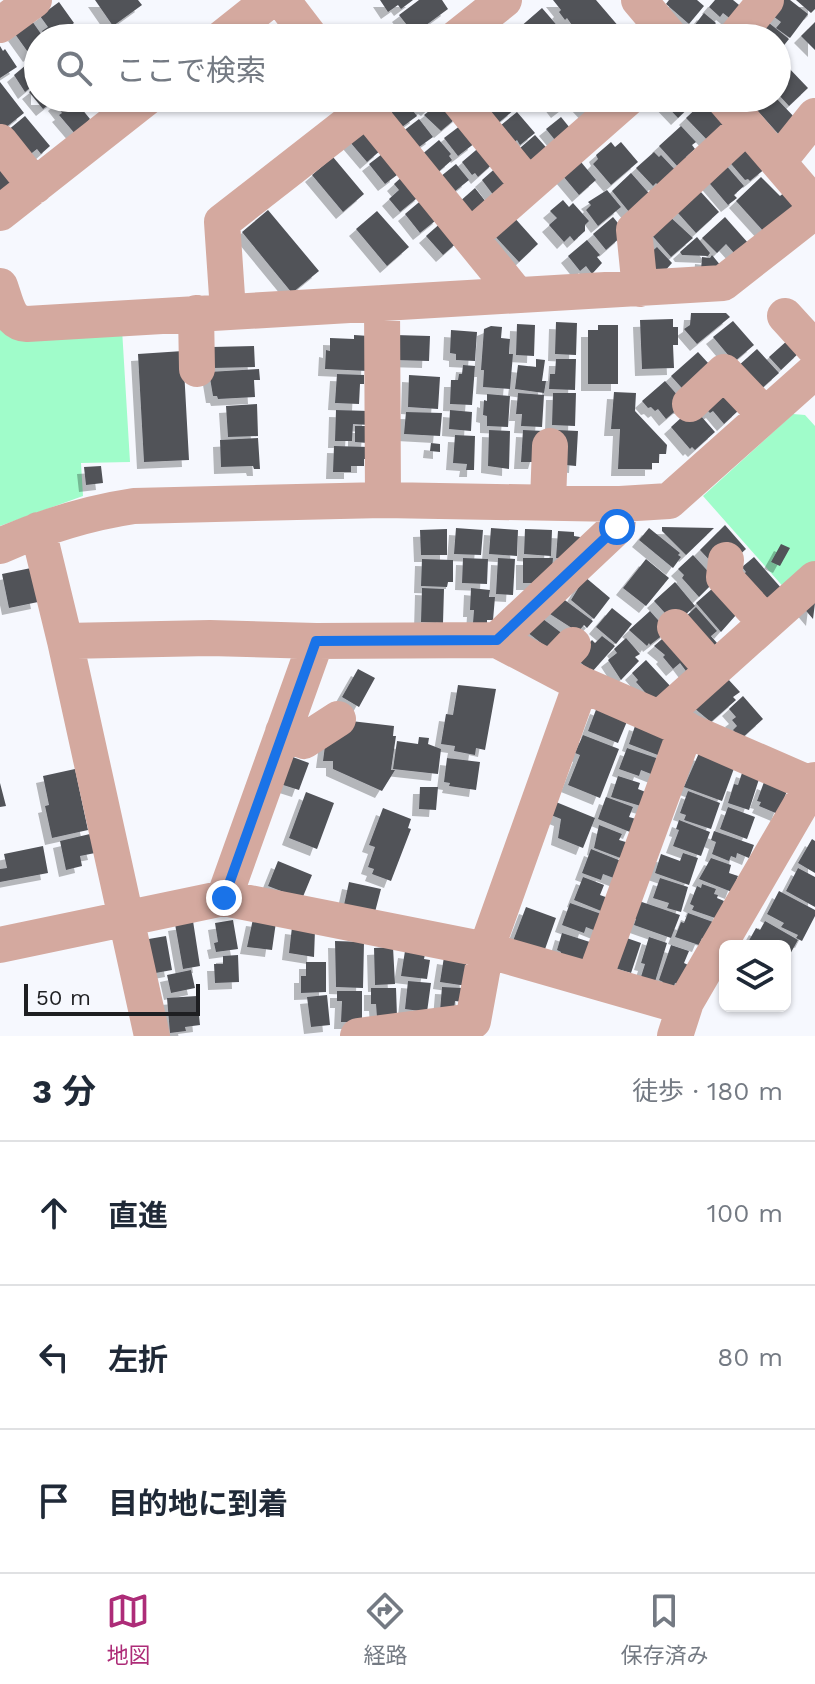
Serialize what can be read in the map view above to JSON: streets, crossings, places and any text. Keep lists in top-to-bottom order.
{
  "scale_bar": "50 m",
  "page": {
    "search": "ここで検索",
    "scale": "50 m",
    "heading": ["3 分", "徒歩 · 180 m"],
    "list": [
      ["直進", "100 m"],
      ["左折", "80 m"],
      "目的地に到着"
    ],
    "nav": ["地図", "経路", "保存済み"]
  }
}
